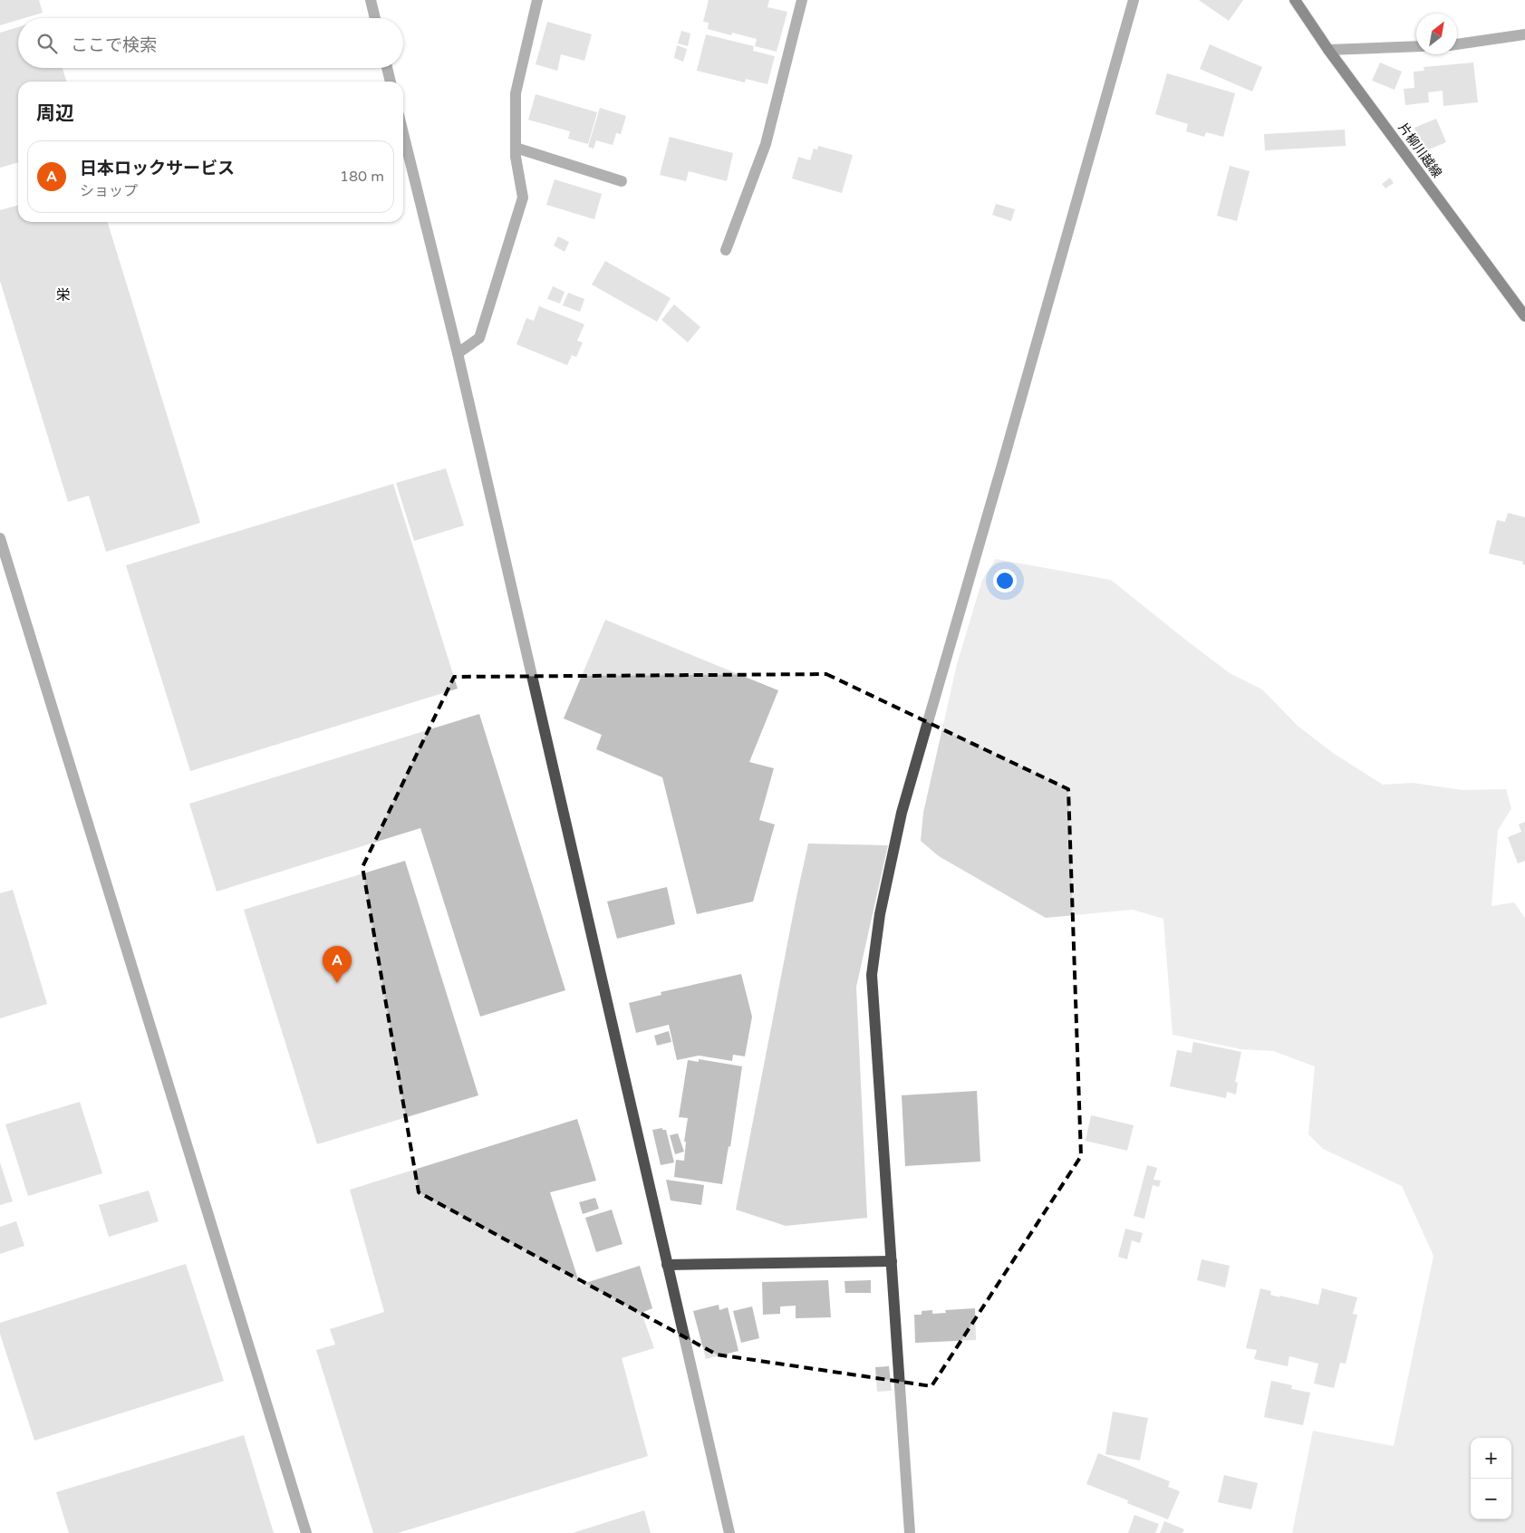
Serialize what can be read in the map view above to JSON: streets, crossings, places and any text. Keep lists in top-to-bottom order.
{
  "streets": {
    "main road": ["片柳川越線"]
  },
  "districts": ["栄"],
  "north": "top right",
  "page": {
    "search": "ここで検索",
    "heading": "周辺",
    "list": [
      {
        "mark": "A",
        "name": "日本ロックサービス",
        "note": "ショップ",
        "value": "180 m"
      }
    ],
    "pins": "A",
    "map_buttons": ["+", "−"]
  }
}
